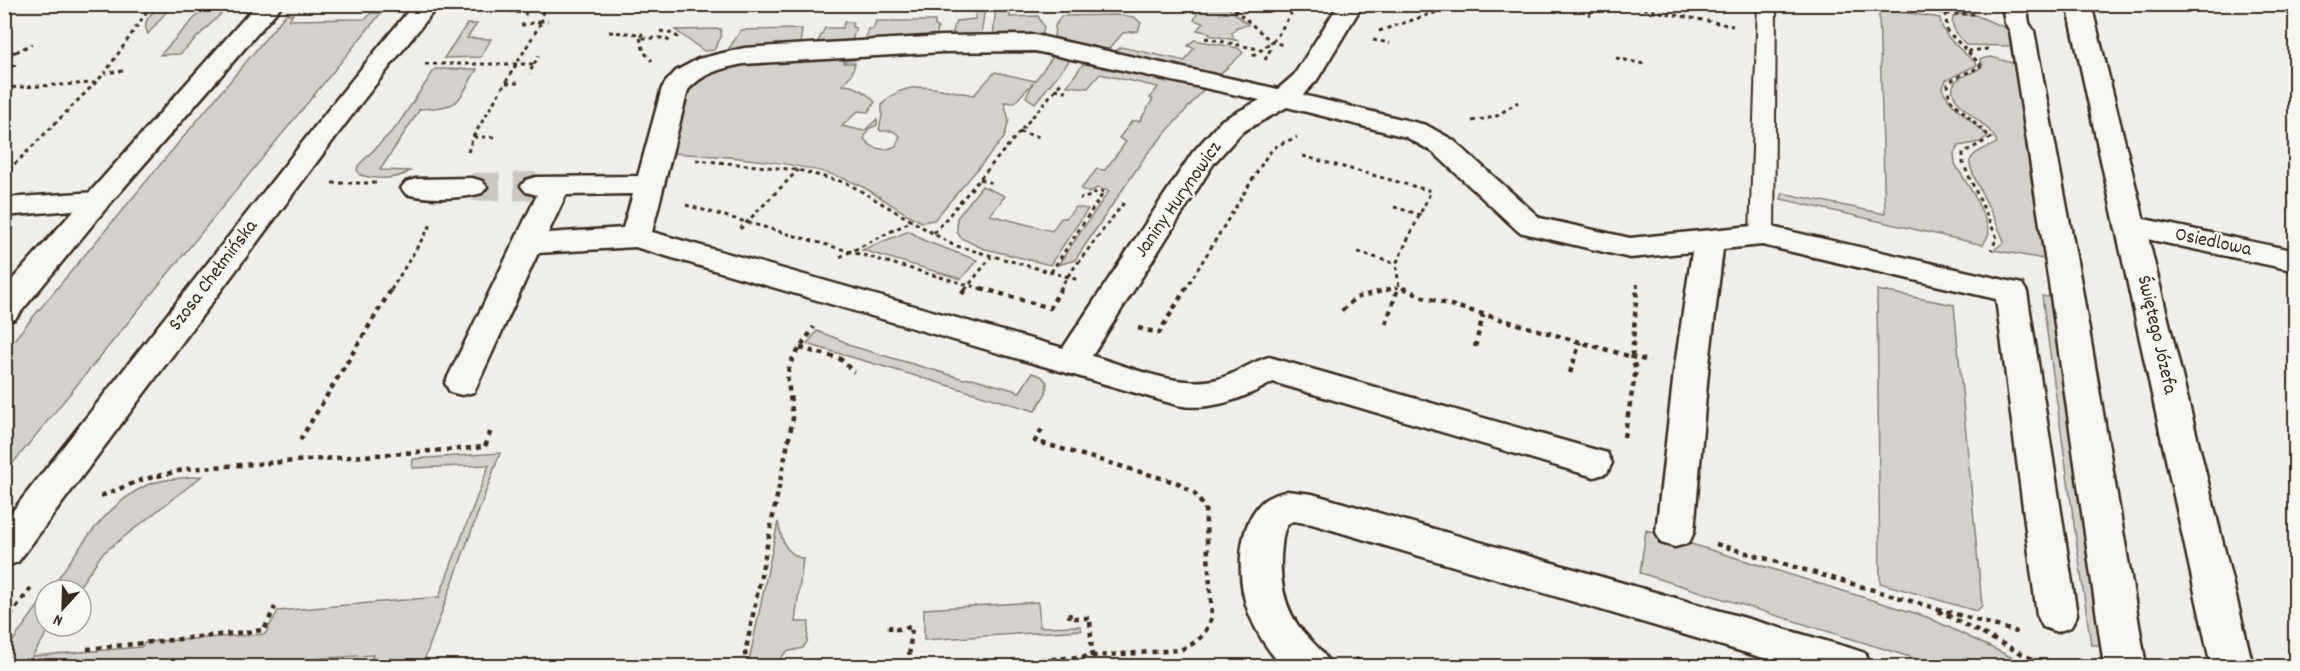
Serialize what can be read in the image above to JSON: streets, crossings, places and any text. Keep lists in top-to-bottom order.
{
  "streets": {
    "street": [
      "Janiny Hurynowicz",
      "Osiedlowa",
      "Szosa Chełmińska",
      "Świętego Józefa"
    ]
  },
  "crossings": [
    ["Osiedlowa", "Świętego Józefa"]
  ],
  "north": "bottom"
}
